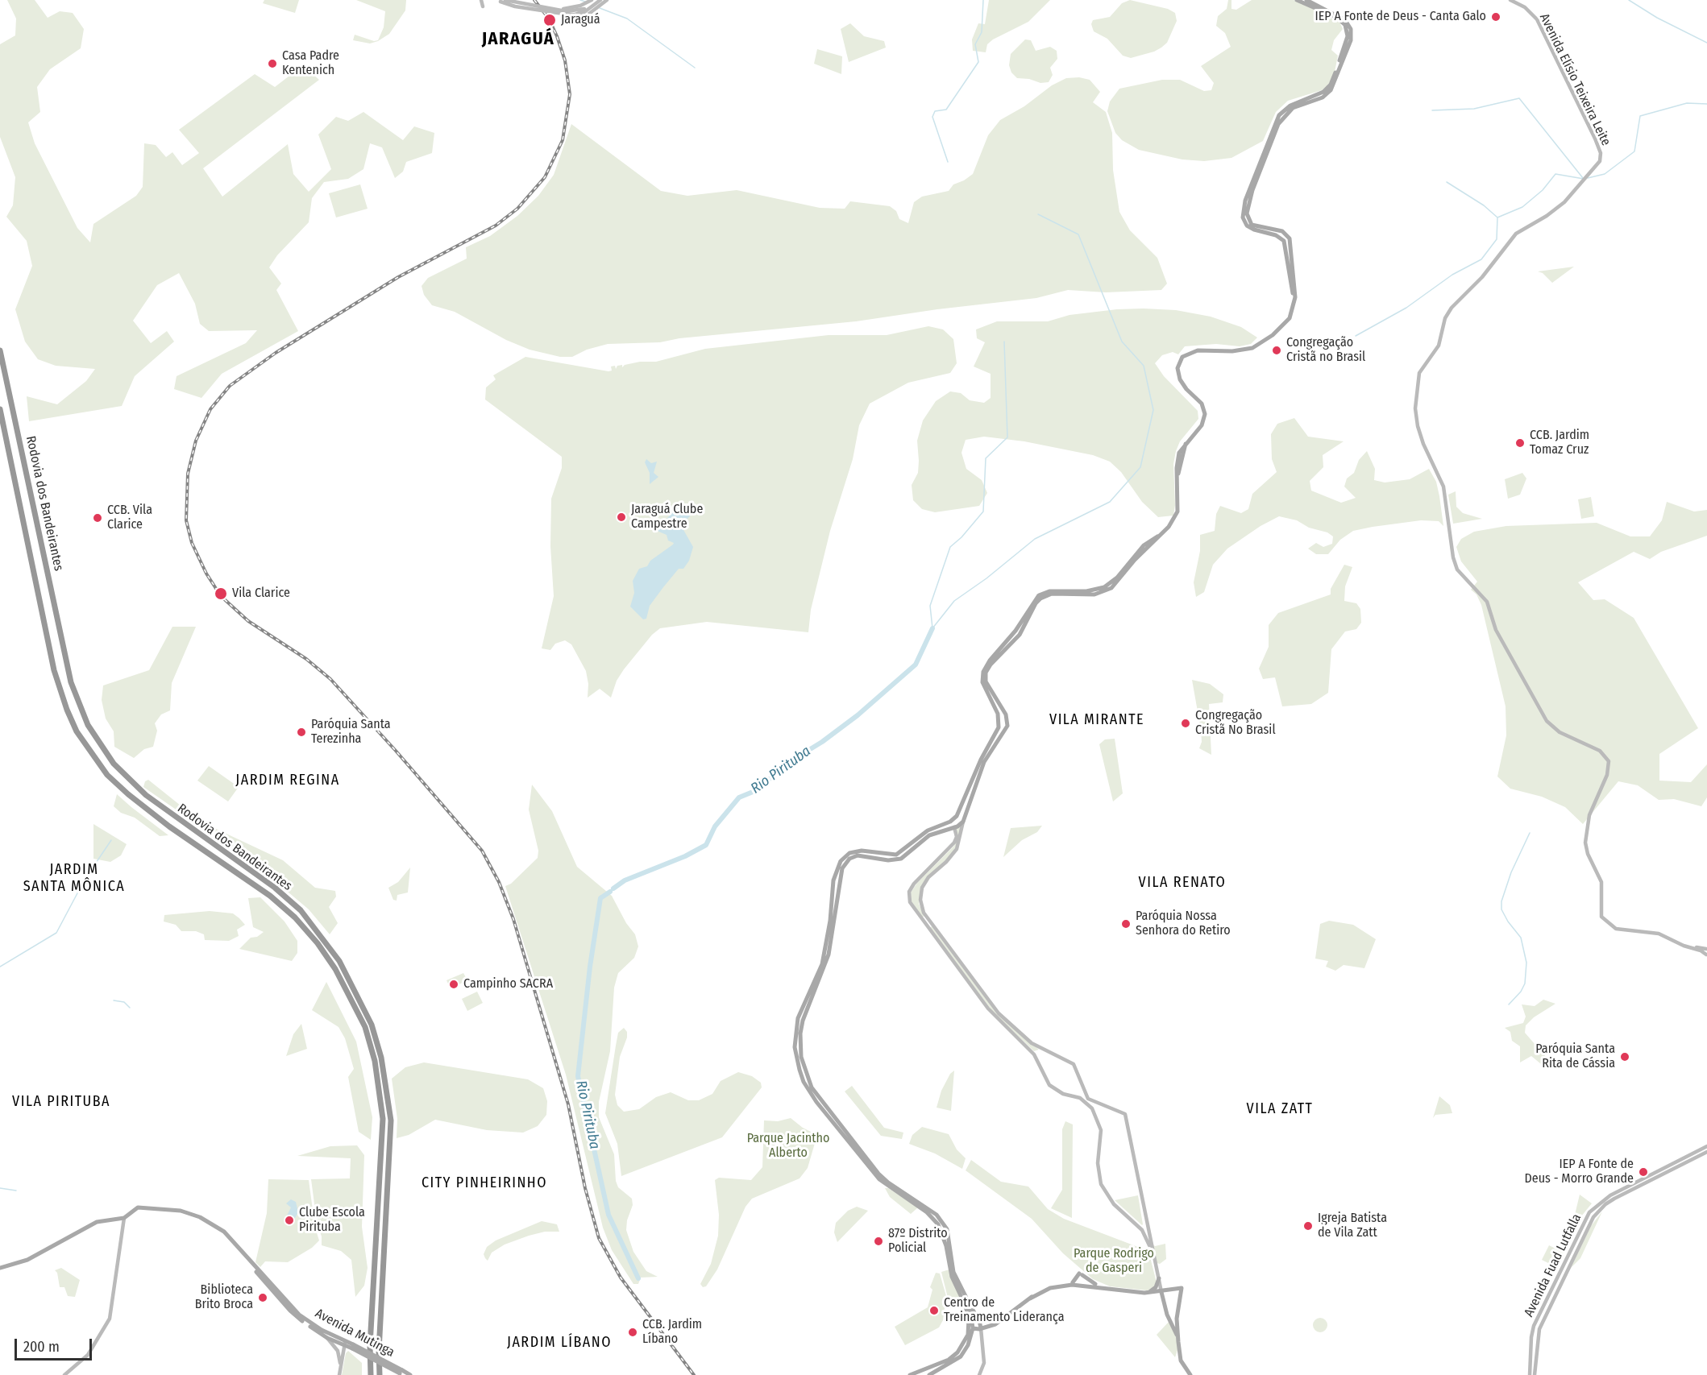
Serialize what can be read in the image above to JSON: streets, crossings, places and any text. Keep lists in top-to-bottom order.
{
  "streets": {
    "highway": ["Rodovia dos Bandeirantes"],
    "main road": ["Avenida Elísio Teixeira Leite", "Avenida Fuad Lutfalla", "Avenida Mutinga"]
  },
  "districts": [
    "JARAGUÁ",
    "VILA MIRANTE",
    "JARDIM REGINA",
    "JARDIM SANTA MÔNICA",
    "VILA RENATO",
    "VILA PIRITUBA",
    "VILA ZATT",
    "CITY PINHEIRINHO",
    "JARDIM LÍBANO"
  ],
  "water": ["Rio Pirituba"],
  "parks": ["Parque Jacintho Alberto", "Parque Rodrigo de Gasperi"],
  "places": [
    "IEP A Fonte de Deus - Canta Galo",
    "Jaraguá",
    "Casa Padre Kentenich",
    "Congregação Cristã no Brasil",
    "CCB. Jardim Tomaz Cruz",
    "Jaraguá Clube Campestre",
    "CCB. Vila Clarice",
    "Vila Clarice",
    "Congregação Cristã No Brasil",
    "Paróquia Santa Terezinha",
    "Paróquia Nossa Senhora do Retiro",
    "Campinho SACRA",
    "Paróquia Santa Rita de Cássia",
    "IEP A Fonte de Deus - Morro Grande",
    "Clube Escola Pirituba",
    "Igreja Batista de Vila Zatt",
    "87º Distrito Policial",
    "Biblioteca Brito Broca",
    "Centro de Treinamento Liderança",
    "CCB. Jardim Líbano"
  ],
  "scale_bar": "200 m"
}
